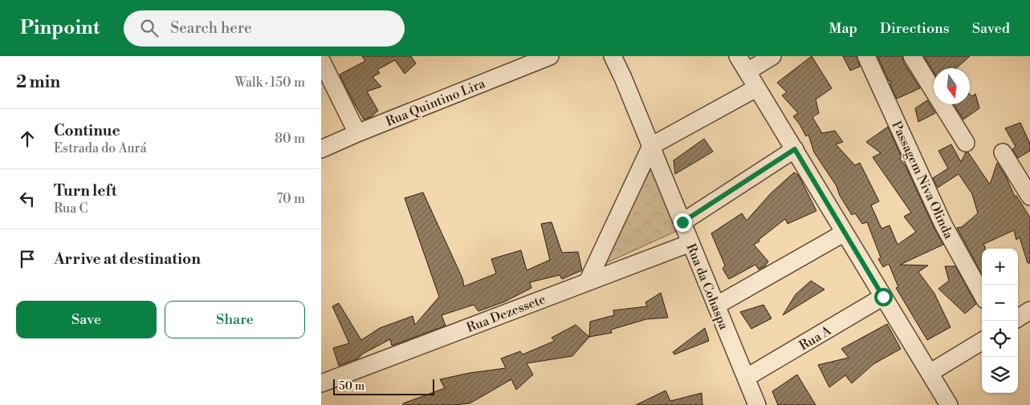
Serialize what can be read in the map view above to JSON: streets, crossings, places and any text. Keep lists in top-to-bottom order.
{
  "streets": {
    "street": [
      "Rua Quintino Lira",
      "Passagem Niva Olinda",
      "Rua da Cohaspa",
      "Rua Dezessete",
      "Rua A"
    ]
  },
  "crossings": [
    ["Rua da Cohaspa", "Rua Dezessete"],
    ["Rua da Cohaspa", "Rua A"]
  ],
  "scale_bar": "50 m",
  "north": "bottom",
  "page": {
    "header": "Pinpoint",
    "search": "Search here",
    "nav": ["Map", "Directions", "Saved"],
    "heading": ["2 min", "Walk · 150 m"],
    "list": [
      ["Continue", "Estrada do Aurá", "80 m"],
      ["Turn left", "Rua C", "70 m"],
      "Arrive at destination"
    ],
    "map_buttons": ["+", "−"],
    "buttons": ["Save", "Share"],
    "scale": "50 m"
  }
}
